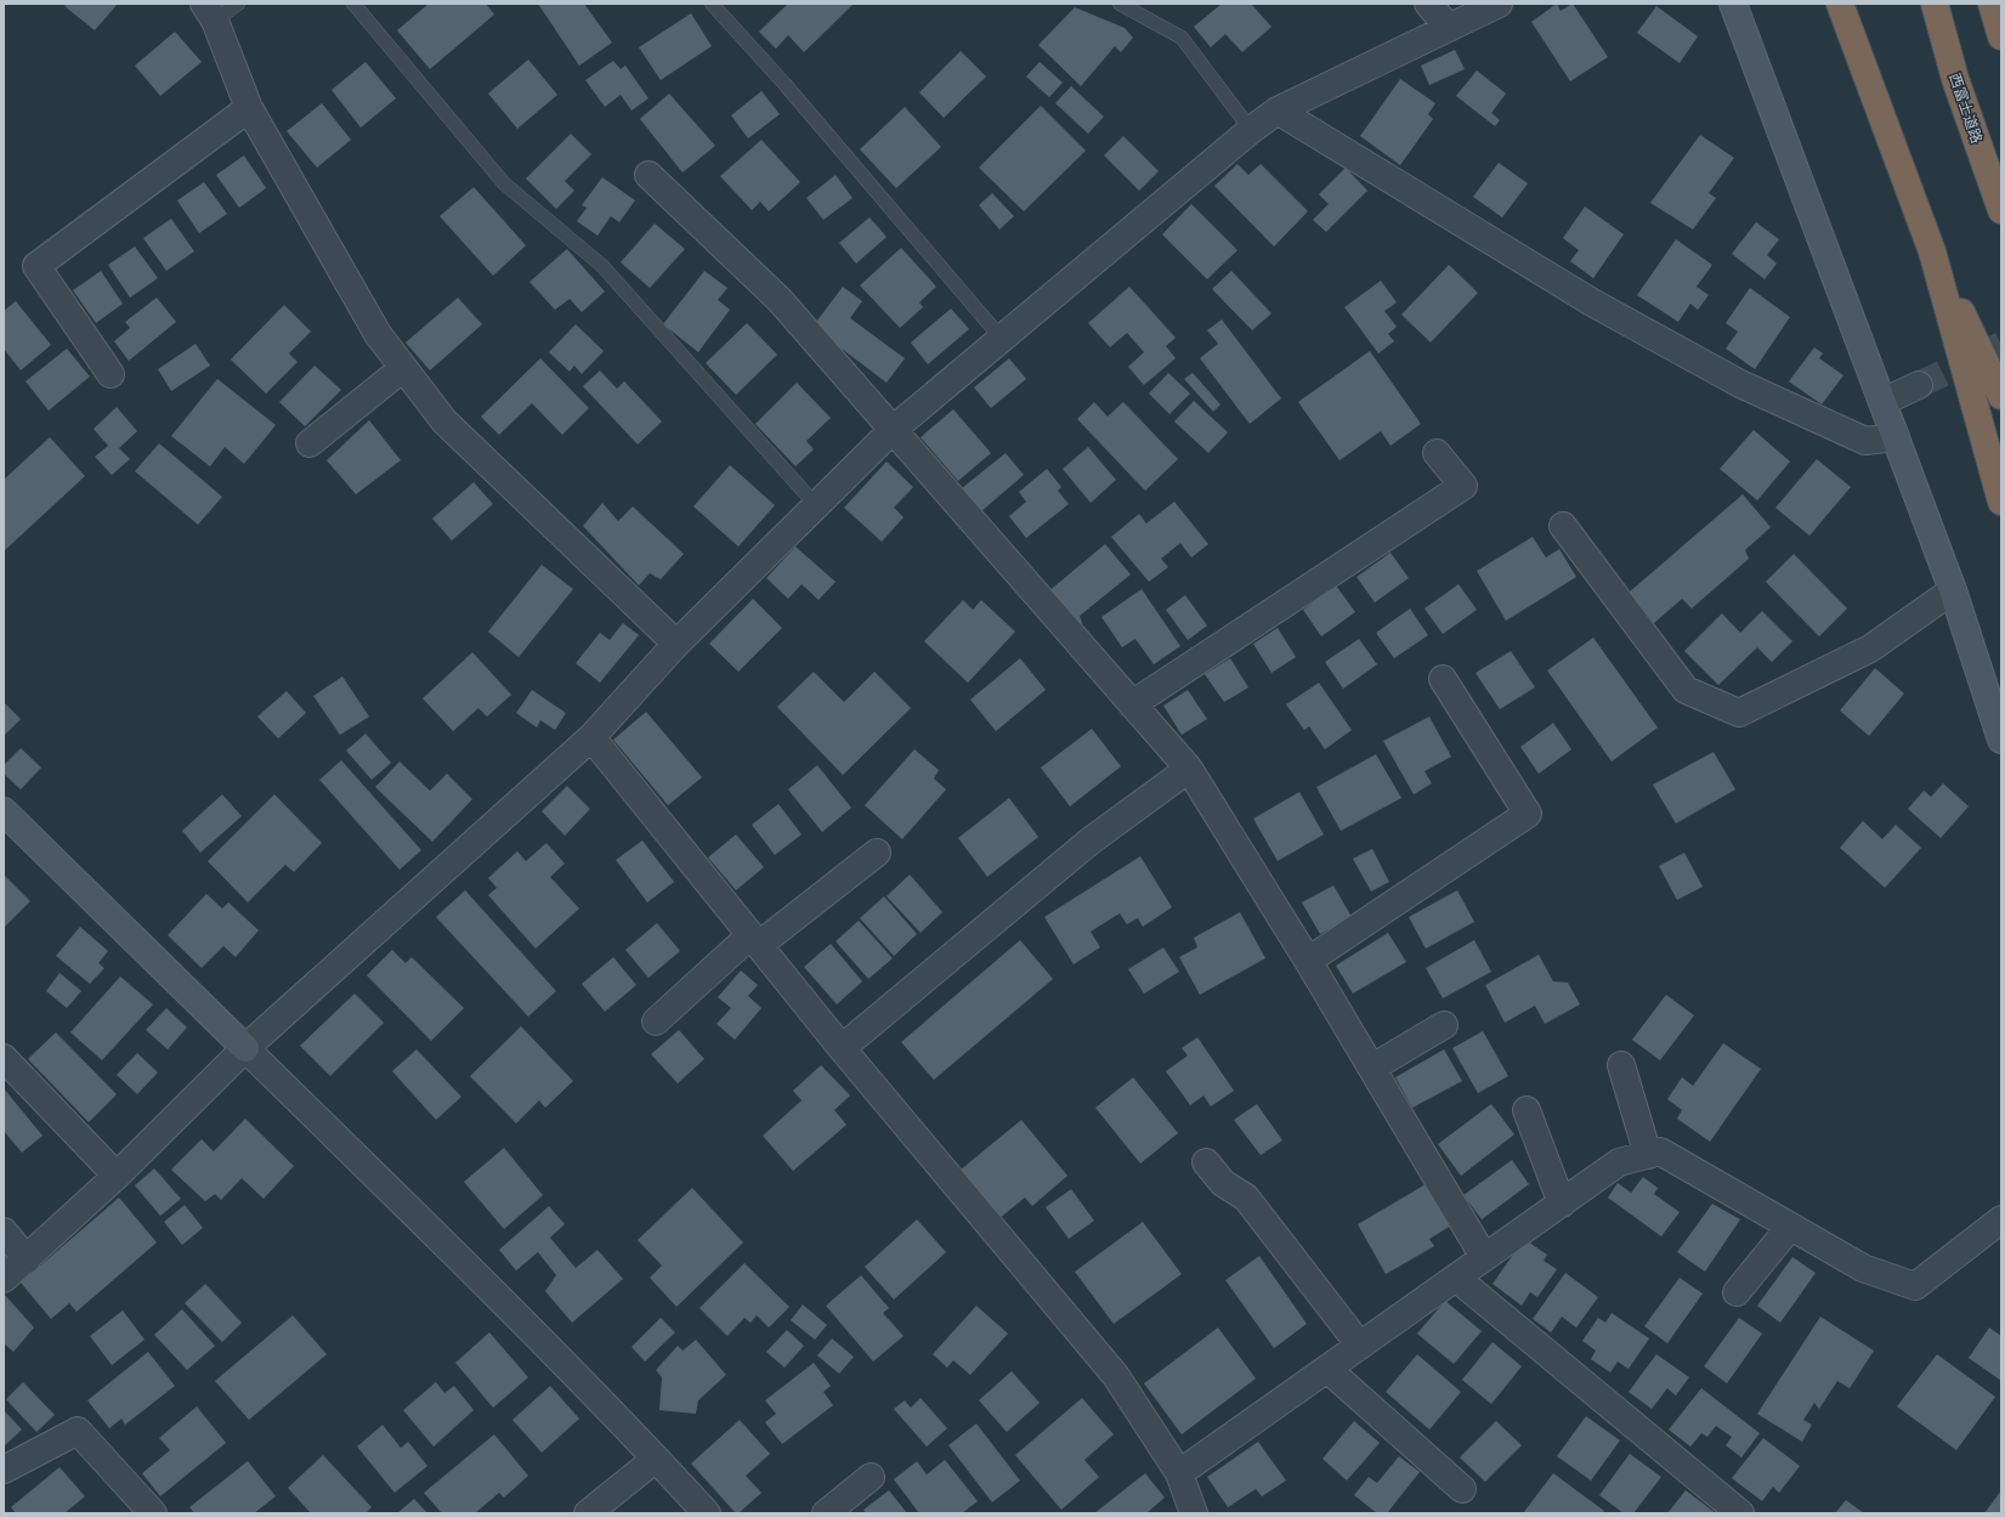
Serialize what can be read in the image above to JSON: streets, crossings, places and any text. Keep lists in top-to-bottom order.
{
  "streets": {
    "highway": ["西富士道路"]
  }
}
